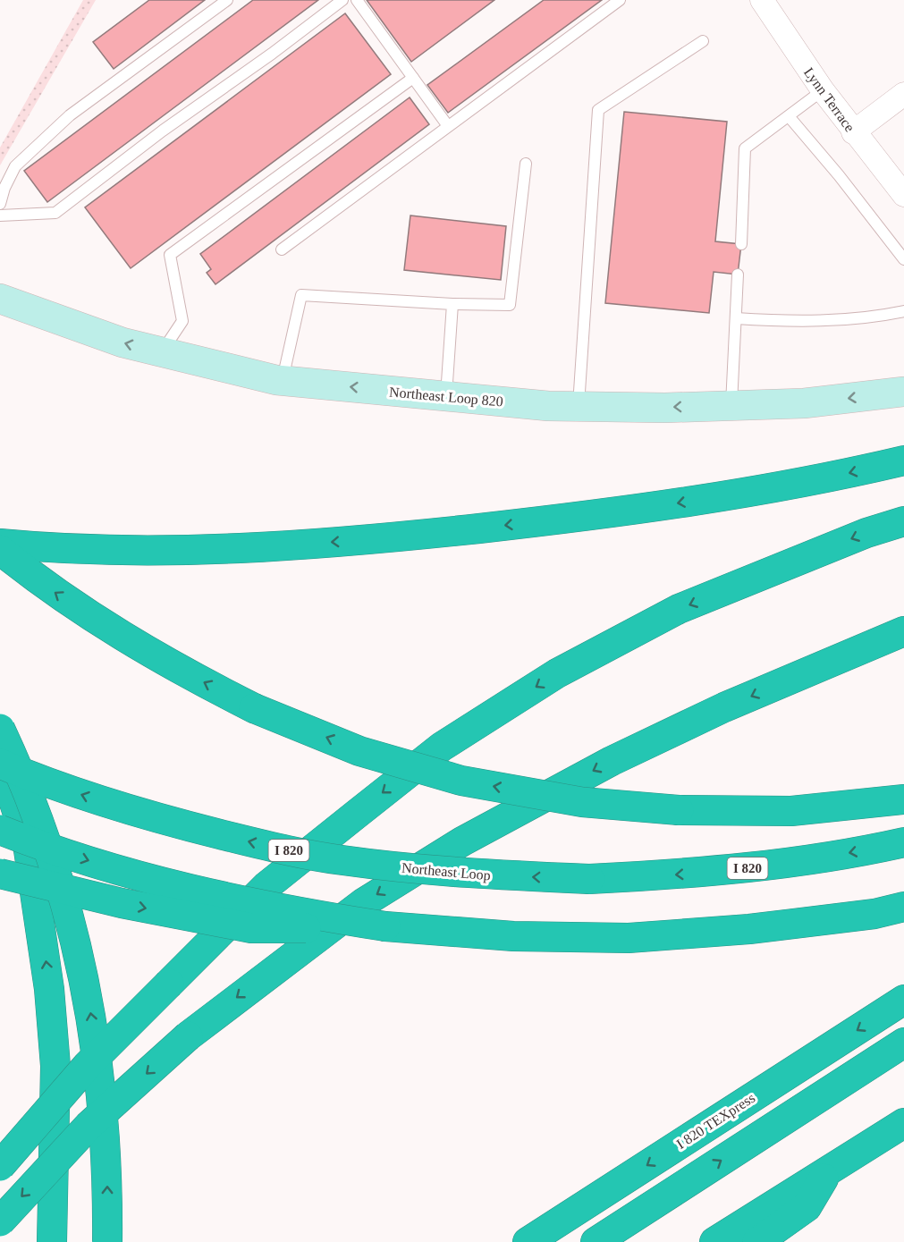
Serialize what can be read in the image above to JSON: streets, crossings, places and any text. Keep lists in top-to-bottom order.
{
  "streets": {
    "highway": ["I 820", "Northeast Loop", "I 820 TEXpress"],
    "main road": ["Northeast Loop 820"],
    "street": ["Lynn Terrace"]
  },
  "one_way": ["Northeast Loop 820"]
}
